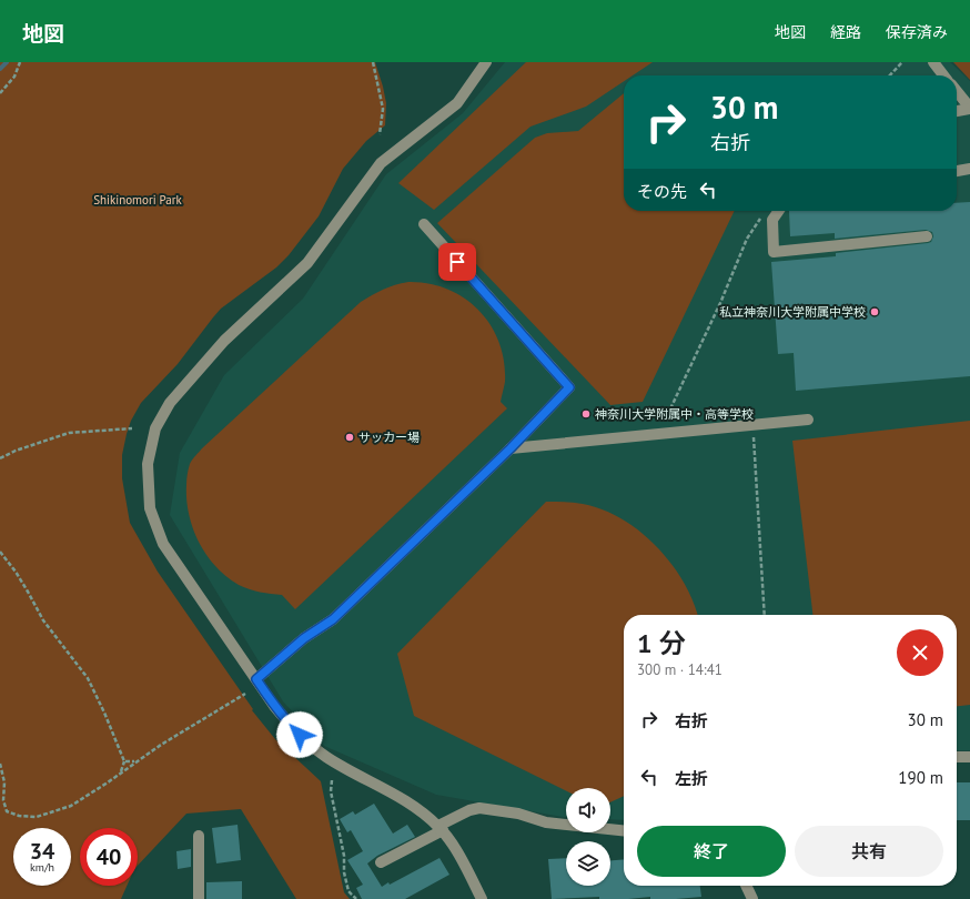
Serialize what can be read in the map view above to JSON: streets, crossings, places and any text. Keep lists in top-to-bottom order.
{
  "parks": ["Shikinomori Park"],
  "places": ["私立神奈川大学附属中学校", "神奈川大学附属中・高等学校", "サッカー場"],
  "page": {
    "header": "地図",
    "nav": ["地図", "経路", "保存済み"],
    "turn": ["30 m", "右折"],
    "then": "その先",
    "heading": ["1 分", "300 m · 14:41"],
    "list": [
      {
        "name": "右折",
        "value": "30 m"
      },
      {
        "name": "左折",
        "value": "190 m"
      }
    ],
    "buttons": ["終了", "共有"],
    "speed": "34 km/h",
    "limit": "40"
  }
}
